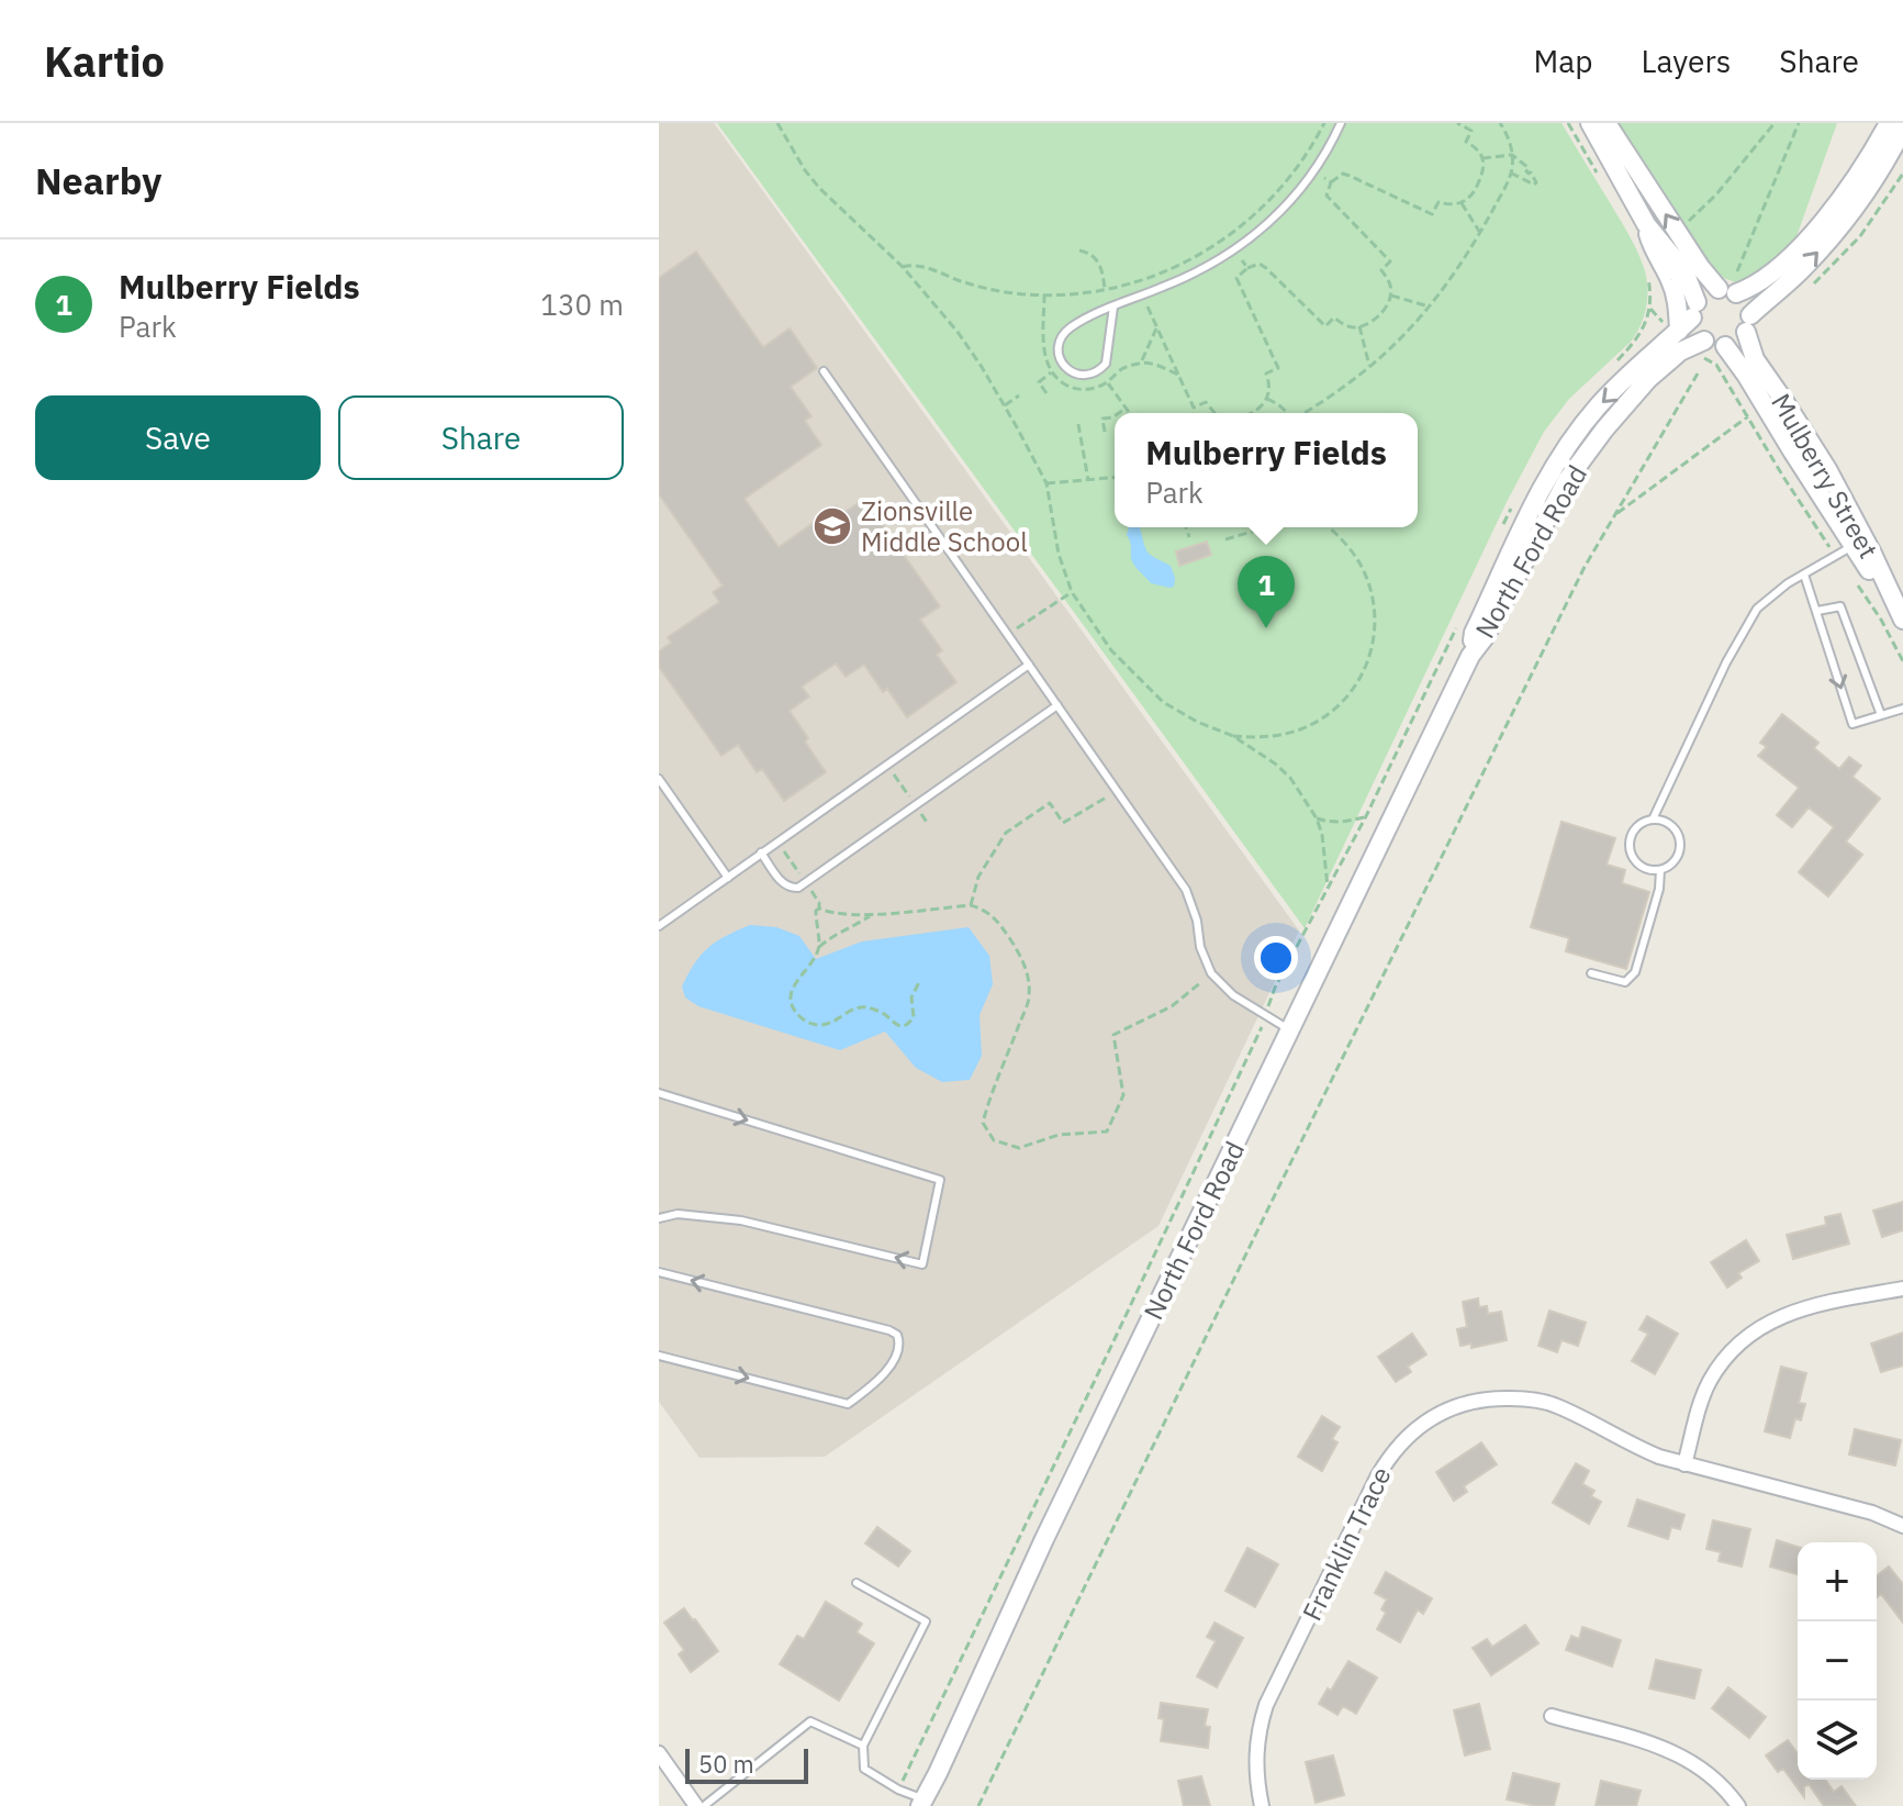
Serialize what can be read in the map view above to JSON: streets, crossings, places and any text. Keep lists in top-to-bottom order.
{
  "streets": {
    "main road": ["Mulberry Street", "North Ford Road"],
    "street": ["Franklin Trace"]
  },
  "crossings": [
    ["Mulberry Street", "North Ford Road"]
  ],
  "places": {
    "school or university": ["Zionsville Middle School"]
  },
  "scale_bar": "50 m",
  "page": {
    "header": "Kartio",
    "nav": ["Map", "Layers", "Share"],
    "heading": "Nearby",
    "list": [
      {
        "mark": "1",
        "name": "Mulberry Fields",
        "note": "Park",
        "value": "130 m"
      }
    ],
    "buttons": ["Save", "Share"],
    "popup": ["Mulberry Fields", "Park"],
    "pins": "1",
    "map_buttons": ["+", "−"],
    "scale": "50 m"
  }
}
